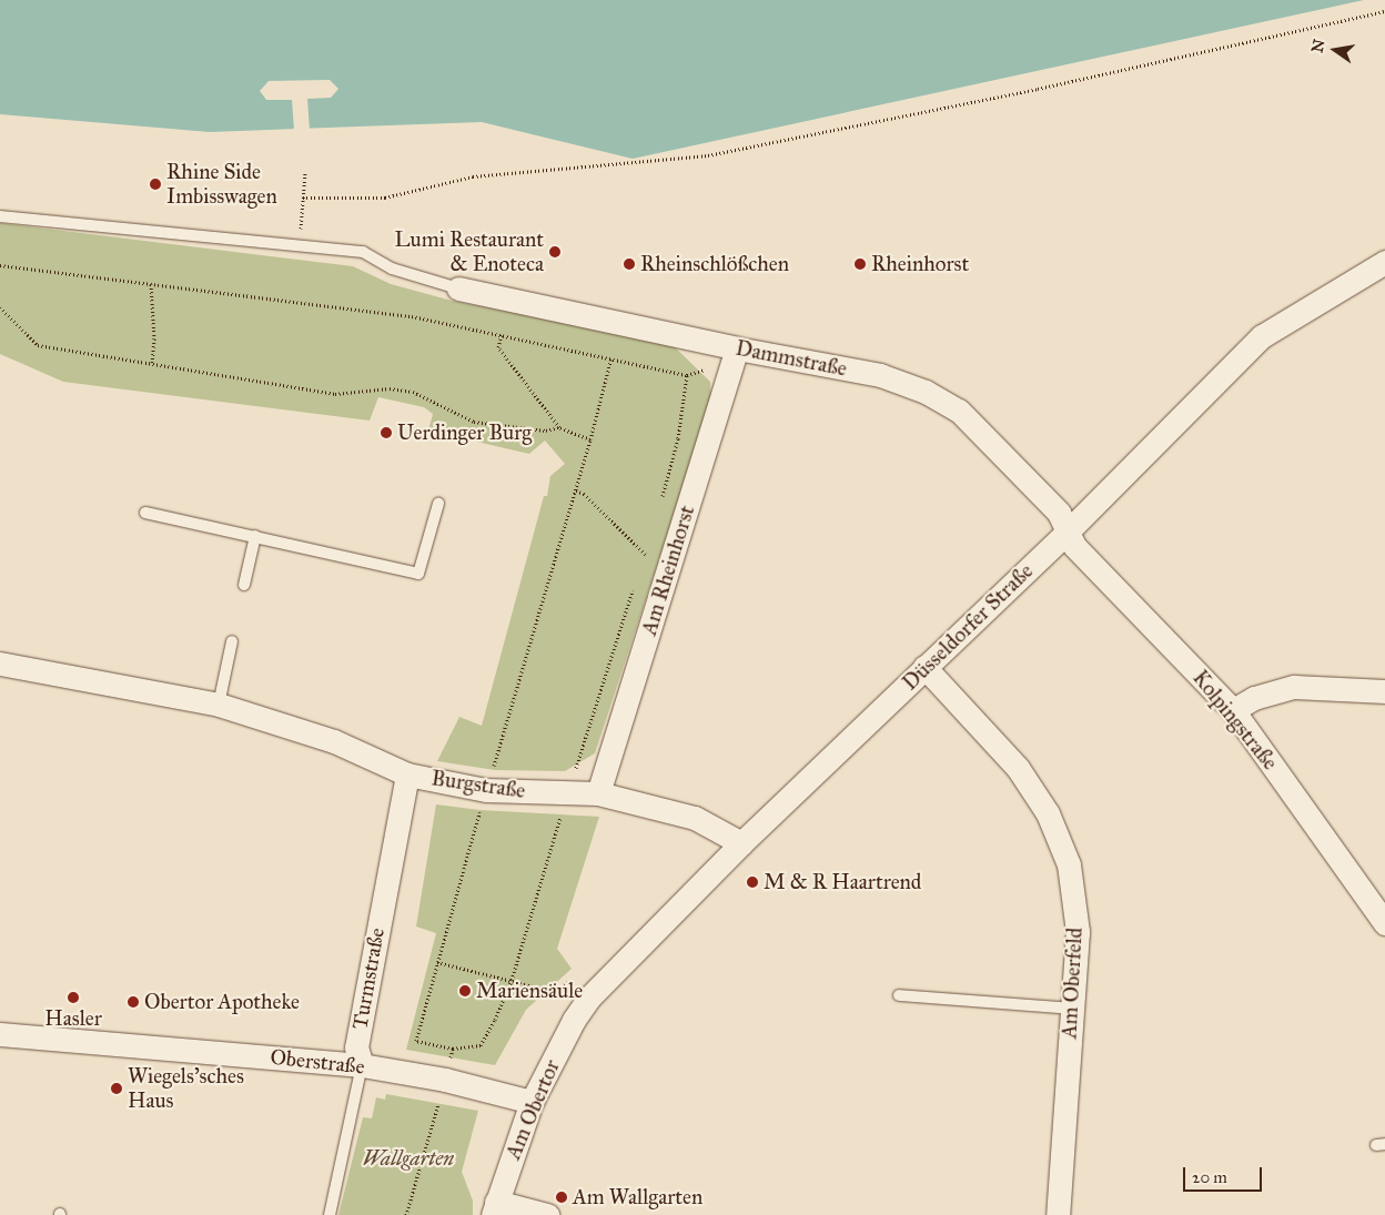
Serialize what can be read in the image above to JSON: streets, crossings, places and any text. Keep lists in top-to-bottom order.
{
  "streets": {
    "street": [
      "Dammstraße",
      "Am Rheinhorst",
      "Düsseldorfer Straße",
      "Kolpingstraße",
      "Burgstraße",
      "Turmstraße",
      "Am Oberfeld",
      "Oberstraße",
      "Am Obertor"
    ]
  },
  "crossings": [
    ["Dammstraße", "Am Rheinhorst"],
    ["Dammstraße", "Düsseldorfer Straße"],
    ["Dammstraße", "Kolpingstraße"],
    ["Am Rheinhorst", "Burgstraße"],
    ["Düsseldorfer Straße", "Kolpingstraße"],
    ["Düsseldorfer Straße", "Burgstraße"],
    ["Düsseldorfer Straße", "Am Oberfeld"],
    ["Düsseldorfer Straße", "Am Obertor"],
    ["Burgstraße", "Turmstraße"],
    ["Turmstraße", "Oberstraße"],
    ["Oberstraße", "Am Obertor"]
  ],
  "parks": ["Wallgarten"],
  "places": [
    "Rhine Side Imbisswagen",
    "Lumi Restaurant & Enoteca",
    "Rheinschlößchen",
    "Rheinhorst",
    "Uerdinger Burg",
    "M & R Haartrend",
    "Mariensäule",
    "Hasler",
    "Obertor Apotheke",
    "Wiegels'sches Haus",
    "Am Wallgarten"
  ],
  "scale_bar": "20 m",
  "north": "left"
}
